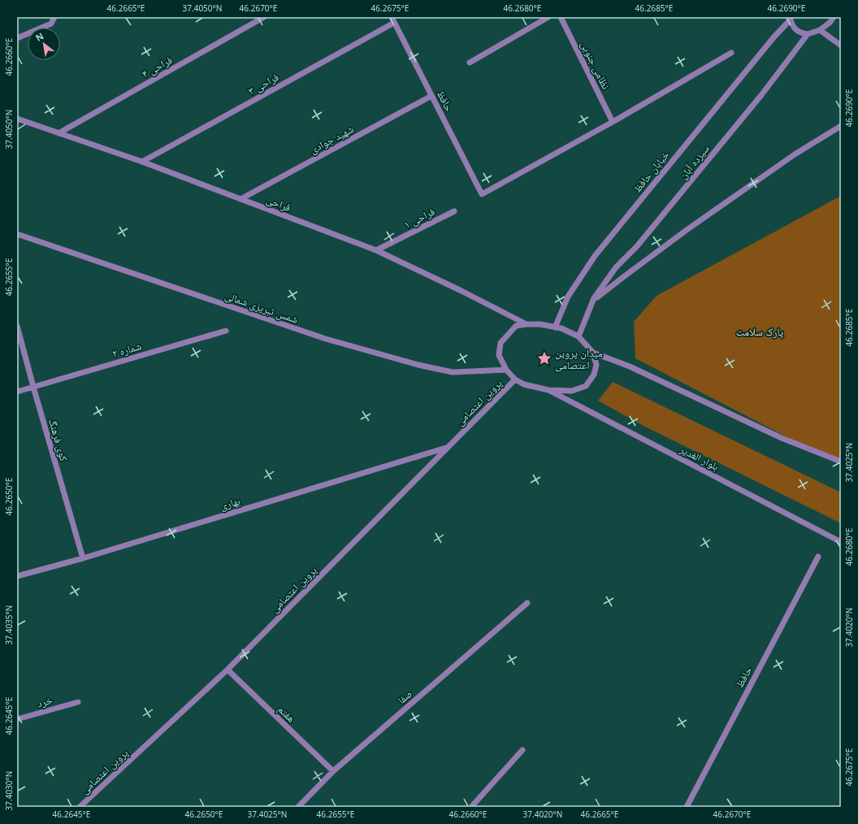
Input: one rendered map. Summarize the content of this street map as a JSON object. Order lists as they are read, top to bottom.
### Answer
{
  "streets": {
    "street": [
      "نظامی جنوبی",
      "فراحی ۴",
      "فراحی ۳",
      "حافظ",
      "شهید جوادی",
      "سیزده آبان",
      "خیابان حافظ",
      "فراحی",
      "فراحی ۱",
      "شمس تبریزی شمالی",
      "شماره ۲",
      "پروین اعتصامی",
      "کوی فرهنگ",
      "بلوار الغدیر",
      "بهاری",
      "صفا",
      "خرد",
      "هفتم"
    ]
  },
  "crossings": [
    ["نظامی جنوبی", "حافظ"],
    ["فراحی ۴", "فراحی"],
    ["فراحی ۳", "حافظ"],
    ["فراحی ۳", "فراحی"],
    ["حافظ", "شهید جوادی"],
    ["شهید جوادی", "فراحی"],
    ["سیزده آبان", "خیابان حافظ"],
    ["سیزده آبان", "فراحی"],
    ["سیزده آبان", "شمس تبریزی شمالی"],
    ["سیزده آبان", "پروین اعتصامی"],
    ["سیزده آبان", "بلوار الغدیر"],
    ["خیابان حافظ", "فراحی"],
    ["خیابان حافظ", "شمس تبریزی شمالی"],
    ["خیابان حافظ", "پروین اعتصامی"],
    ["خیابان حافظ", "بلوار الغدیر"],
    ["فراحی", "فراحی ۱"],
    ["فراحی", "شمس تبریزی شمالی"],
    ["فراحی", "پروین اعتصامی"],
    ["فراحی", "بلوار الغدیر"],
    ["شمس تبریزی شمالی", "پروین اعتصامی"],
    ["شمس تبریزی شمالی", "بلوار الغدیر"],
    ["شماره ۲", "کوی فرهنگ"],
    ["پروین اعتصامی", "بلوار الغدیر"],
    ["پروین اعتصامی", "بهاری"],
    ["پروین اعتصامی", "هفتم"],
    ["کوی فرهنگ", "بهاری"],
    ["صفا", "هفتم"]
  ],
  "parks": ["پارک سلامت"],
  "places": {
    "place": ["میدان پروین اعتصامی"]
  },
  "north": "top left",
  "coordinates": [
    "46.2665°E",
    "37.4050°N",
    "46.2670°E",
    "46.2675°E",
    "46.2680°E",
    "46.2685°E",
    "46.2690°E",
    "46.2660°E",
    "46.2655°E",
    "37.4025°N",
    "46.2650°E",
    "37.4035°N",
    "37.4020°N",
    "46.2645°E",
    "37.4030°N"
  ]
}
